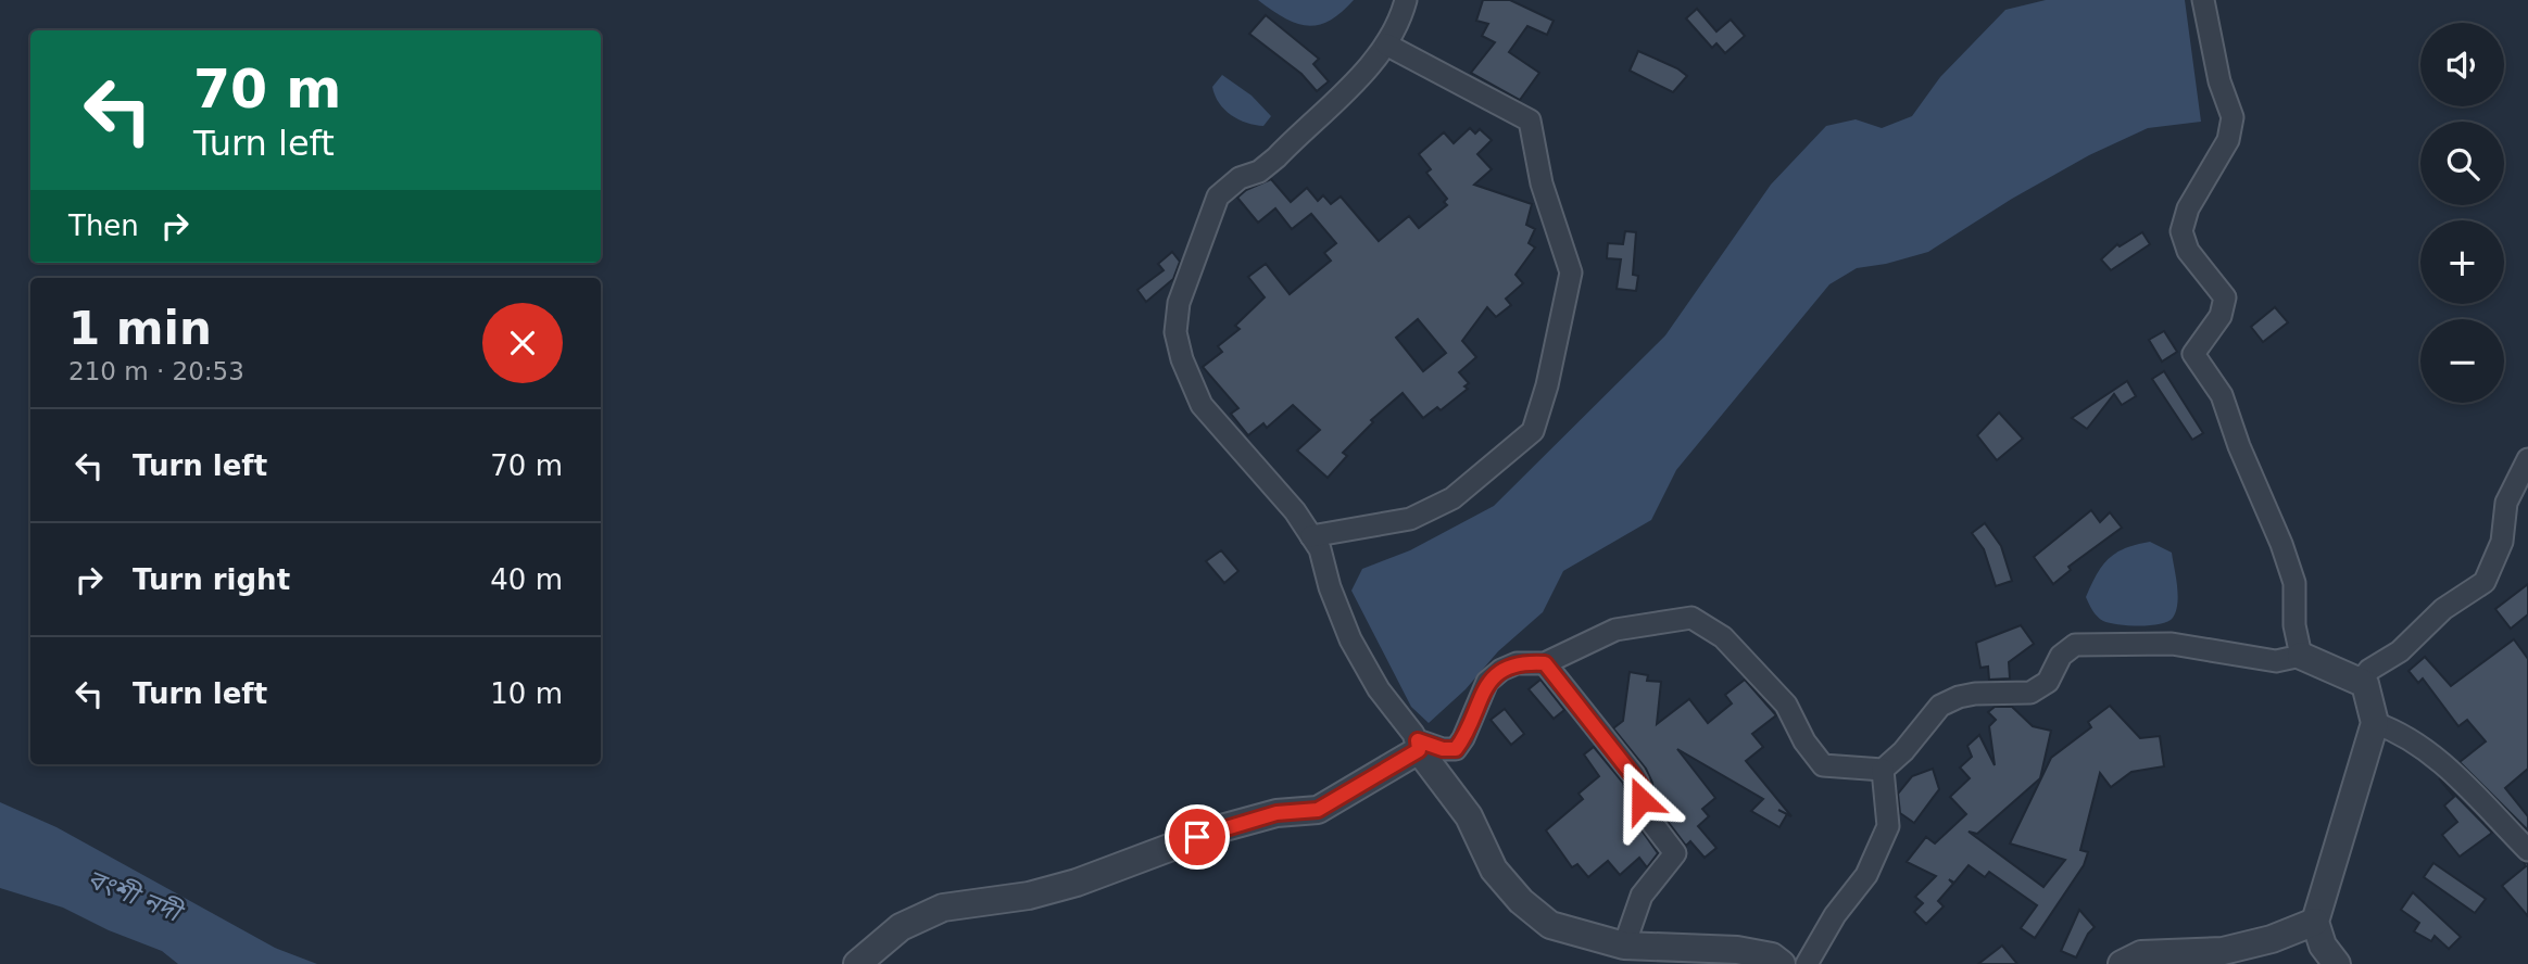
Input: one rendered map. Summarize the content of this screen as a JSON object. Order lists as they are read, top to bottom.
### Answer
{
  "water": ["বংশী নদী"],
  "page": {
    "map_buttons": ["+", "−"],
    "turn": ["70 m", "Turn left"],
    "then": "Then",
    "heading": ["1 min", "210 m · 20:53"],
    "list": [
      {
        "name": "Turn left",
        "value": "70 m"
      },
      {
        "name": "Turn right",
        "value": "40 m"
      },
      {
        "name": "Turn left",
        "value": "10 m"
      }
    ]
  }
}
